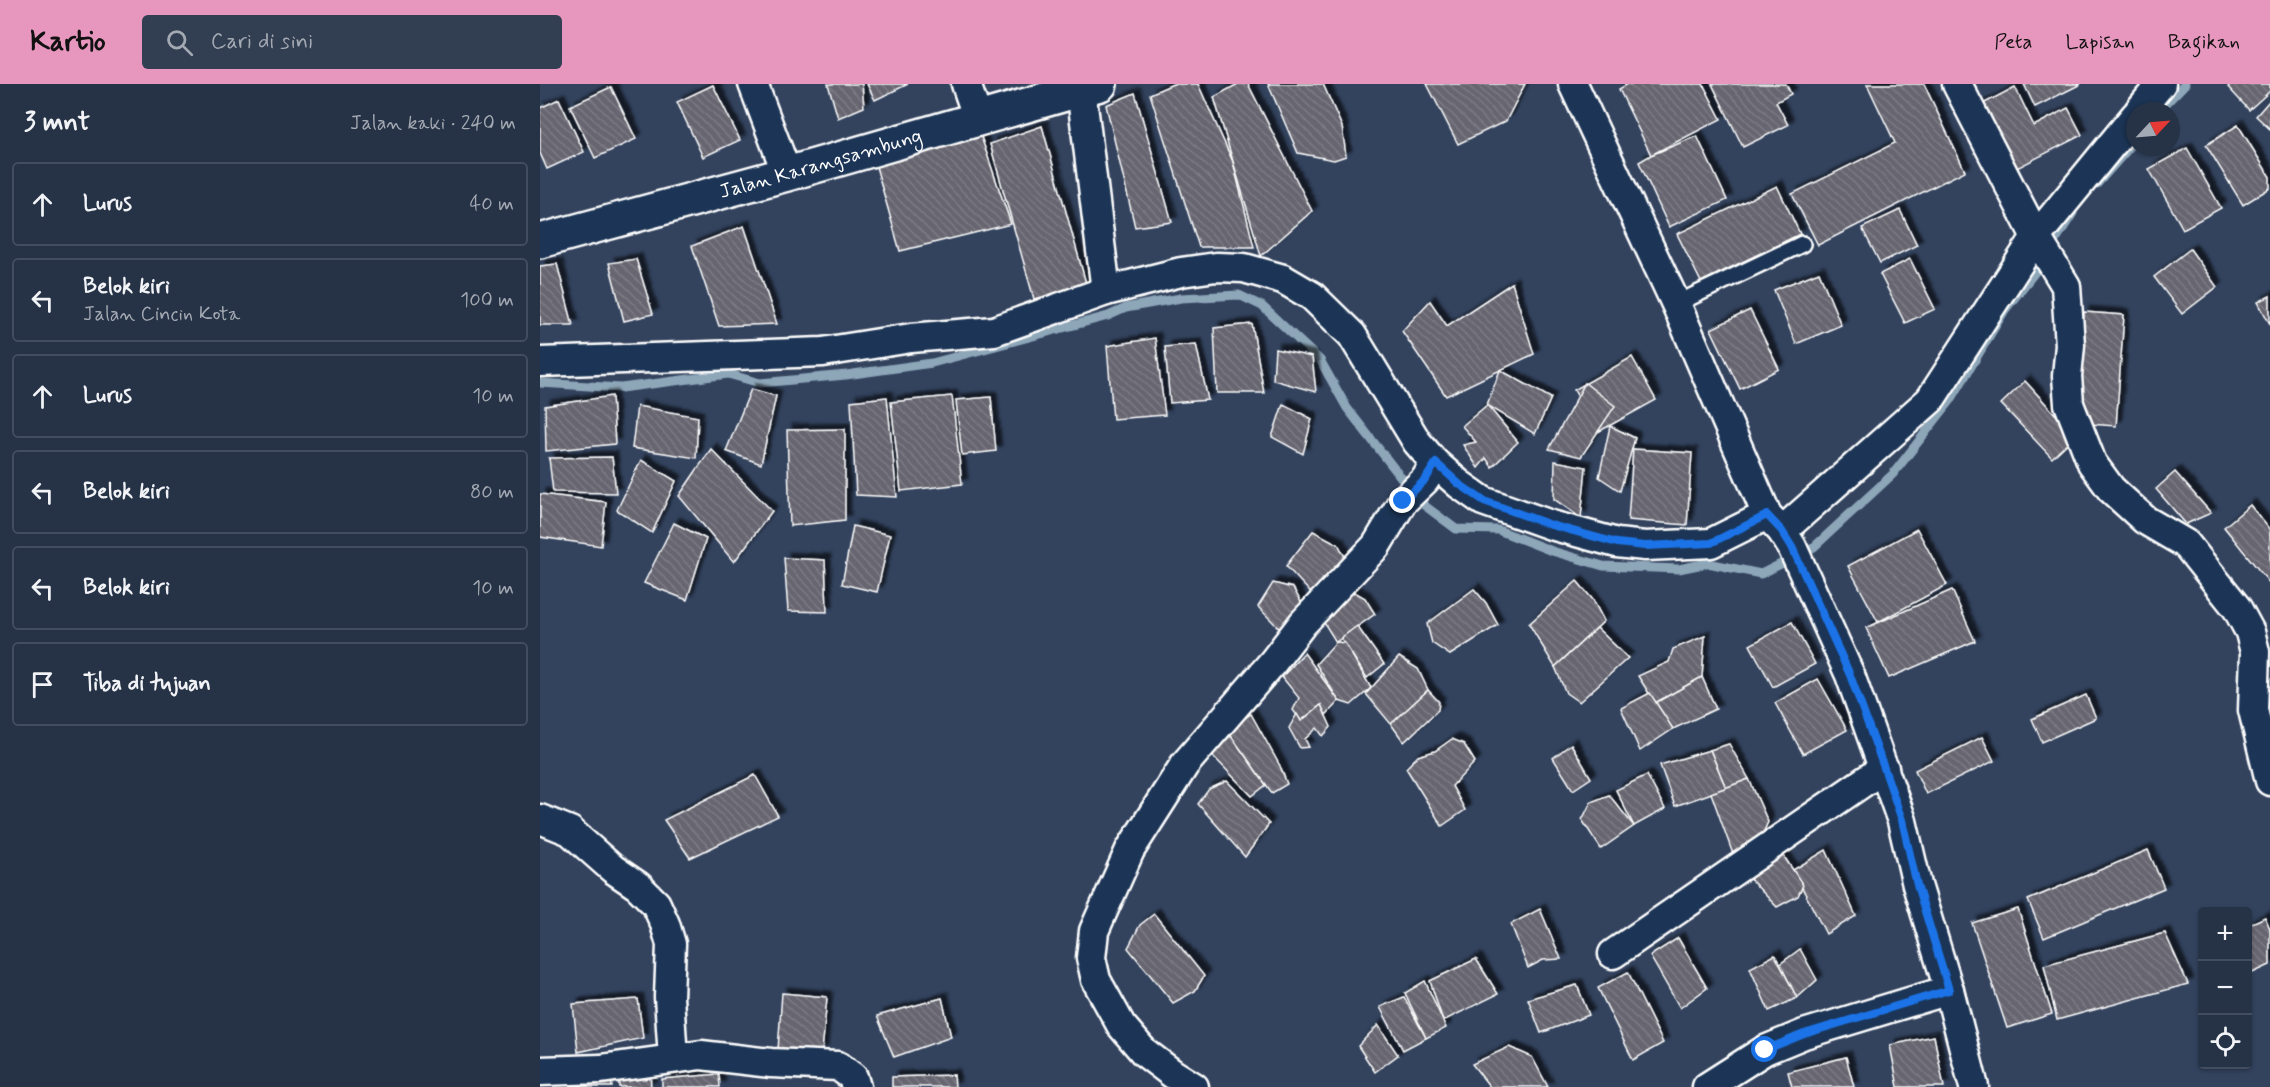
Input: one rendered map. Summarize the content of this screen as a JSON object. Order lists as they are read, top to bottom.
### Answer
{
  "streets": {
    "main road": ["Jalan Karangsambung"]
  },
  "north": "top right",
  "page": {
    "header": "Kartio",
    "search": "Cari di sini",
    "nav": ["Peta", "Lapisan", "Bagikan"],
    "heading": ["3 mnt", "Jalan kaki · 240 m"],
    "list": [
      ["Lurus", "40 m"],
      ["Belok kiri", "Jalan Cincin Kota", "100 m"],
      ["Lurus", "10 m"],
      ["Belok kiri", "80 m"],
      ["Belok kiri", "10 m"],
      "Tiba di tujuan"
    ],
    "map_buttons": ["+", "−"]
  }
}
